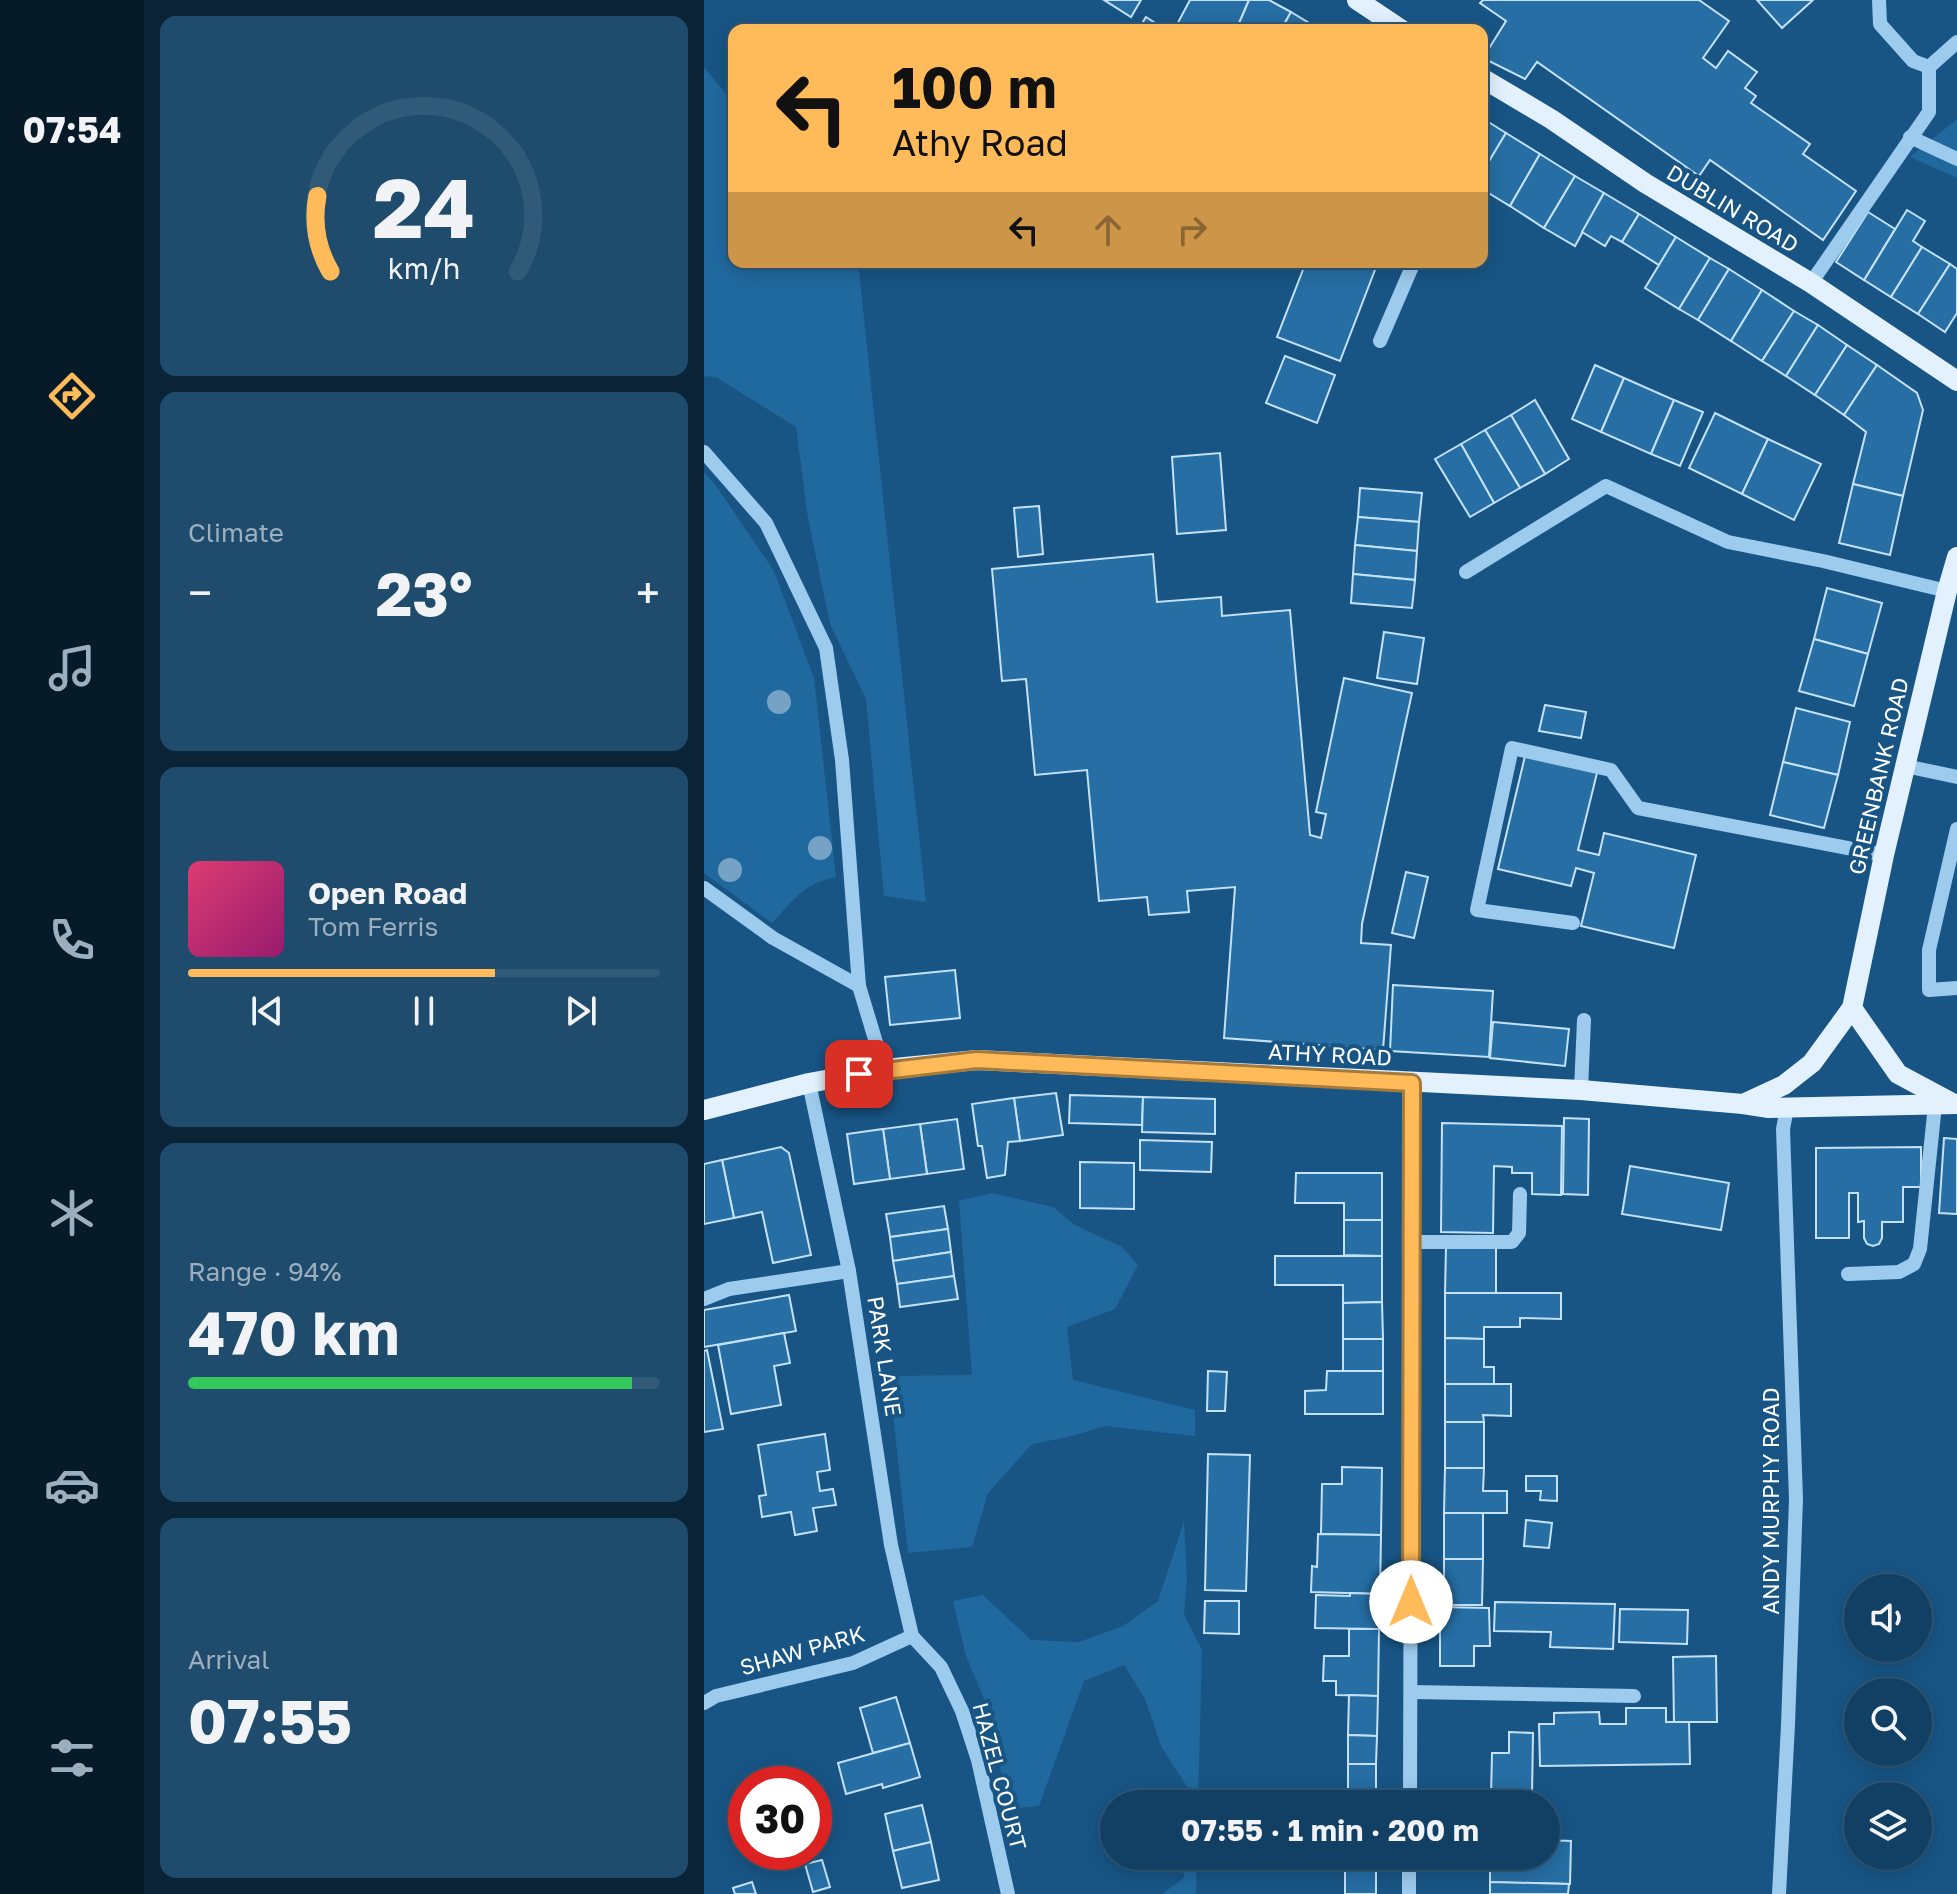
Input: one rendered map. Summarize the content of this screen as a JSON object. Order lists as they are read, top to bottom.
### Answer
{
  "streets": {
    "main road": ["DUBLIN ROAD", "GREENBANK ROAD", "ATHY ROAD"],
    "street": [
      "PARK LANE",
      "ANDY MURPHY ROAD",
      "SHAW PARK",
      "HAZEL COURT"
    ]
  },
  "crossings": [
    ["GREENBANK ROAD", "ATHY ROAD"],
    ["ATHY ROAD", "PARK LANE"],
    ["ATHY ROAD", "ANDY MURPHY ROAD"],
    ["PARK LANE", "SHAW PARK"],
    ["PARK LANE", "HAZEL COURT"],
    ["SHAW PARK", "HAZEL COURT"]
  ],
  "page": {
    "tabs": "07:54",
    "turn": ["100 m", "Athy Road"],
    "tile": [
      "Climate",
      ["Range · 94%", "470 km"],
      ["Arrival", "07:55"]
    ],
    "heat": ["−", "23°", "+"],
    "song": ["Open Road", "Tom Ferris"],
    "limit": "30",
    "trip": "07:55 · 1 min · 200 m",
    "gauge": ["24", "km/h"]
  }
}
